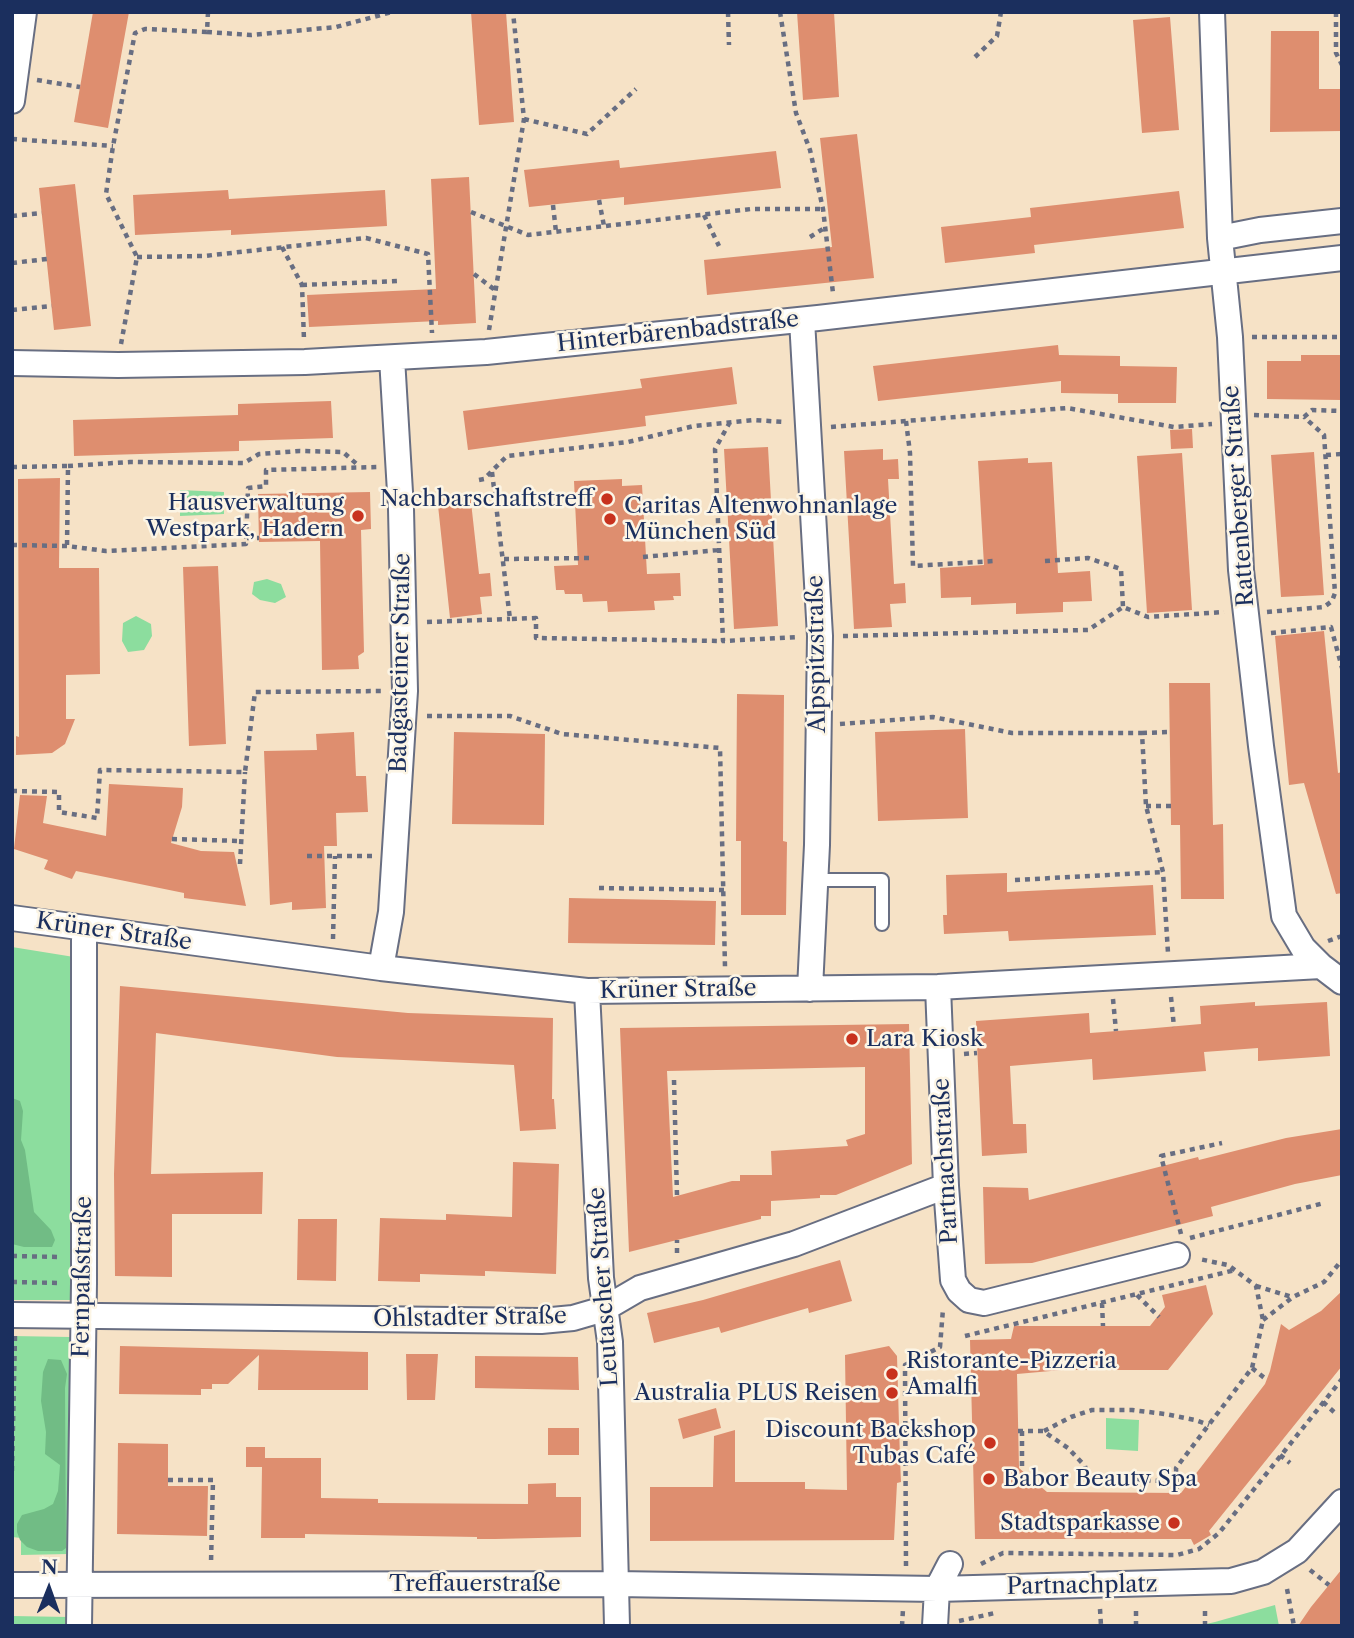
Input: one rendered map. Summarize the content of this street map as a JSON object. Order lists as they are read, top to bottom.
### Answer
{
  "streets": {
    "street": [
      "Hinterbärenbadstraße",
      "Rattenberger Straße",
      "Alpspitzstraße",
      "Badgasteiner Straße",
      "Krüner Straße",
      "Partnachstraße",
      "Fernpaßstraße",
      "Leutascher Straße",
      "Ohlstadter Straße",
      "Treffauerstraße",
      "Partnachplatz"
    ]
  },
  "crossings": [
    ["Hinterbärenbadstraße", "Rattenberger Straße"],
    ["Hinterbärenbadstraße", "Alpspitzstraße"],
    ["Hinterbärenbadstraße", "Badgasteiner Straße"],
    ["Rattenberger Straße", "Krüner Straße"],
    ["Alpspitzstraße", "Krüner Straße"],
    ["Badgasteiner Straße", "Krüner Straße"],
    ["Krüner Straße", "Partnachstraße"],
    ["Krüner Straße", "Fernpaßstraße"],
    ["Krüner Straße", "Leutascher Straße"],
    ["Partnachstraße", "Ohlstadter Straße"],
    ["Fernpaßstraße", "Ohlstadter Straße"],
    ["Fernpaßstraße", "Treffauerstraße"],
    ["Leutascher Straße", "Ohlstadter Straße"],
    ["Leutascher Straße", "Treffauerstraße"],
    ["Treffauerstraße", "Partnachplatz"]
  ],
  "places": [
    "Nachbarschaftstreff",
    "Hausverwaltung Westpark, Hadern",
    "Caritas Altenwohnanlage München Süd",
    "Lara Kiosk",
    "Ristorante-Pizzeria Amalfi",
    "Australia PLUS Reisen",
    "Discount Backshop Tubas Café",
    "Babor Beauty Spa",
    "Stadtsparkasse"
  ],
  "north": "top"
}
